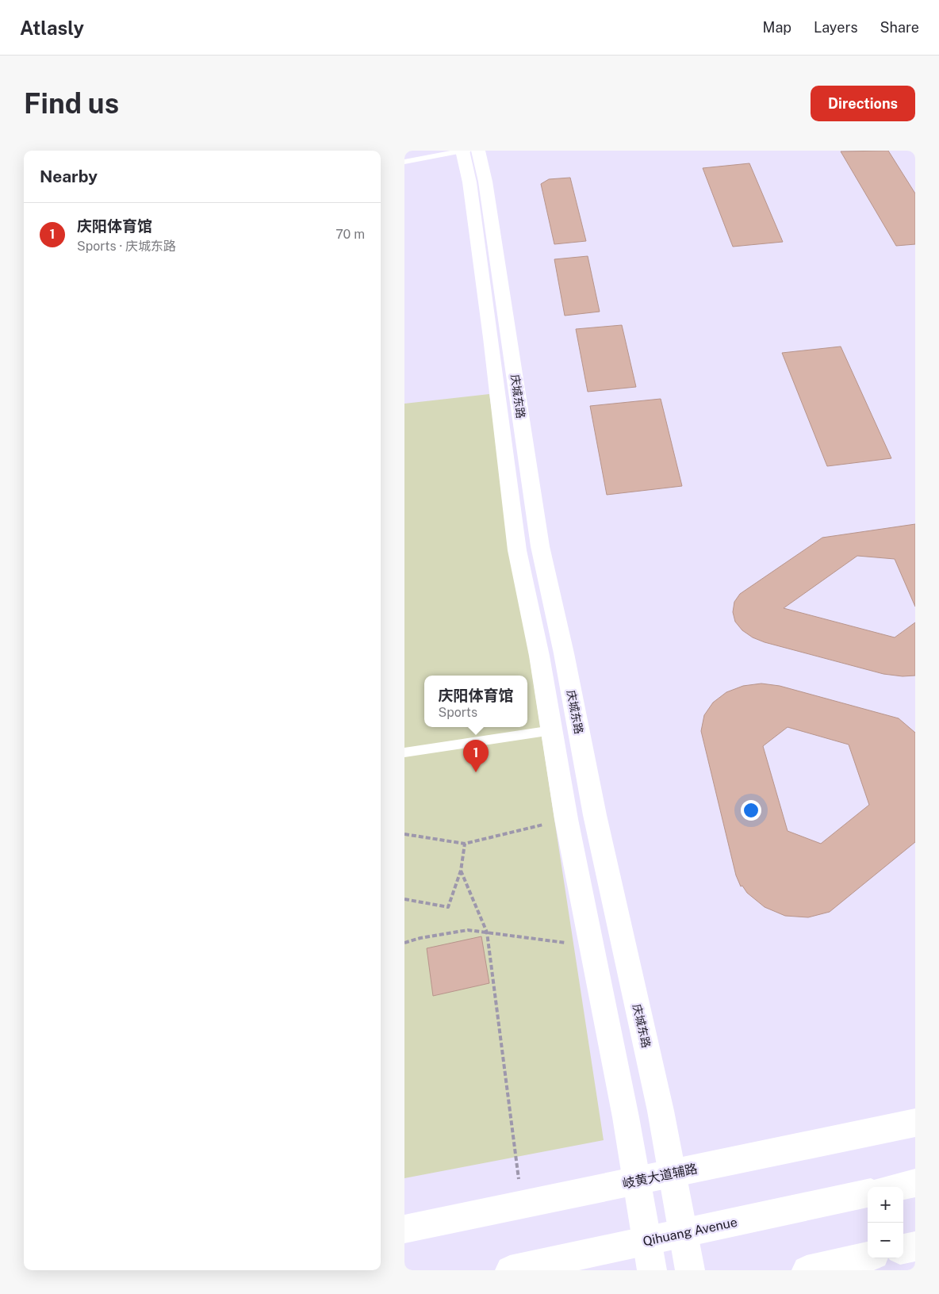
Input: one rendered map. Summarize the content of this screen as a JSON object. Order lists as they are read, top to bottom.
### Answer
{
  "streets": {
    "street": ["庆城东路", "岐黄大道辅路", "Qihuang Avenue"]
  },
  "crossings": [
    ["庆城东路", "岐黄大道辅路"],
    ["庆城东路", "Qihuang Avenue"]
  ],
  "page": {
    "header": "Atlasly",
    "nav": ["Map", "Layers", "Share"],
    "buttons": "Directions",
    "title": "Find us",
    "heading": "Nearby",
    "list": [
      {
        "mark": "1",
        "name": "庆阳体育馆",
        "note": "Sports · 庆城东路",
        "value": "70 m"
      }
    ],
    "popup": ["庆阳体育馆", "Sports"],
    "pins": "1",
    "map_buttons": ["+", "−"]
  }
}
